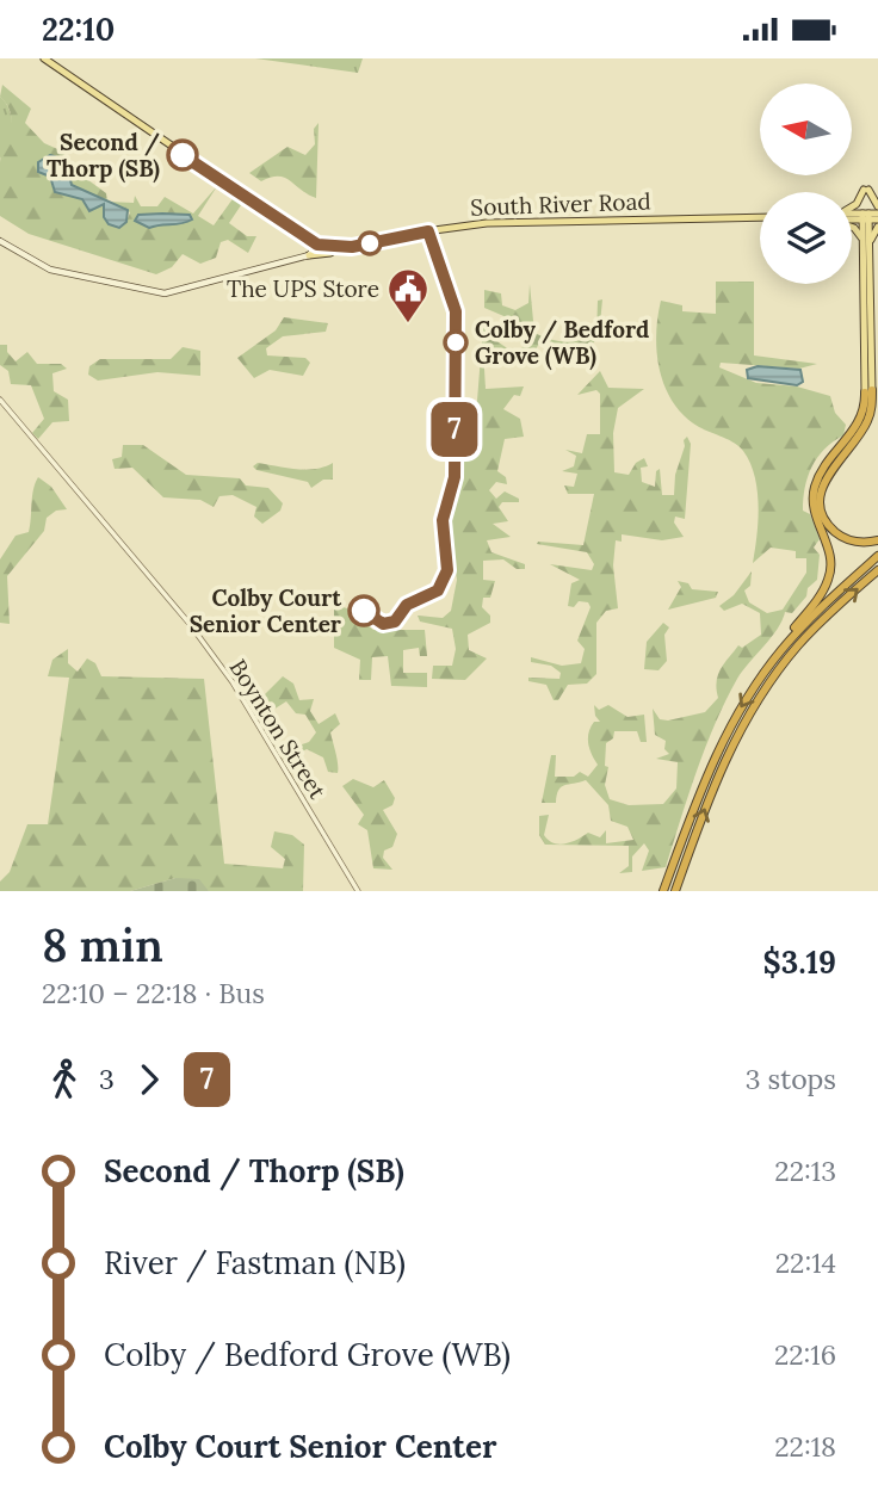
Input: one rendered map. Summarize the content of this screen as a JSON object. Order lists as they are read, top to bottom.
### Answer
{
  "streets": {
    "main road": ["South River Road"],
    "street": ["Boynton Street"]
  },
  "places": {
    "other": ["Second / Thorp (SB)", "Colby / Bedford Grove (WB)", "Colby Court Senior Center"],
    "public building": ["The UPS Store"]
  },
  "lines": ["bus line 7"],
  "north": "left",
  "page": {
    "status": "22:10",
    "on_map": "7",
    "heading": ["8 min", "22:10 – 22:18 · Bus", "$3.19"],
    "legs": ["3", "7", "3 stops"],
    "list": [
      {
        "name": "Second / Thorp (SB)",
        "value": "22:13"
      },
      {
        "name": "River / Fastman (NB)",
        "value": "22:14"
      },
      {
        "name": "Colby / Bedford Grove (WB)",
        "value": "22:16"
      },
      {
        "name": "Colby Court Senior Center",
        "value": "22:18"
      }
    ]
  }
}
